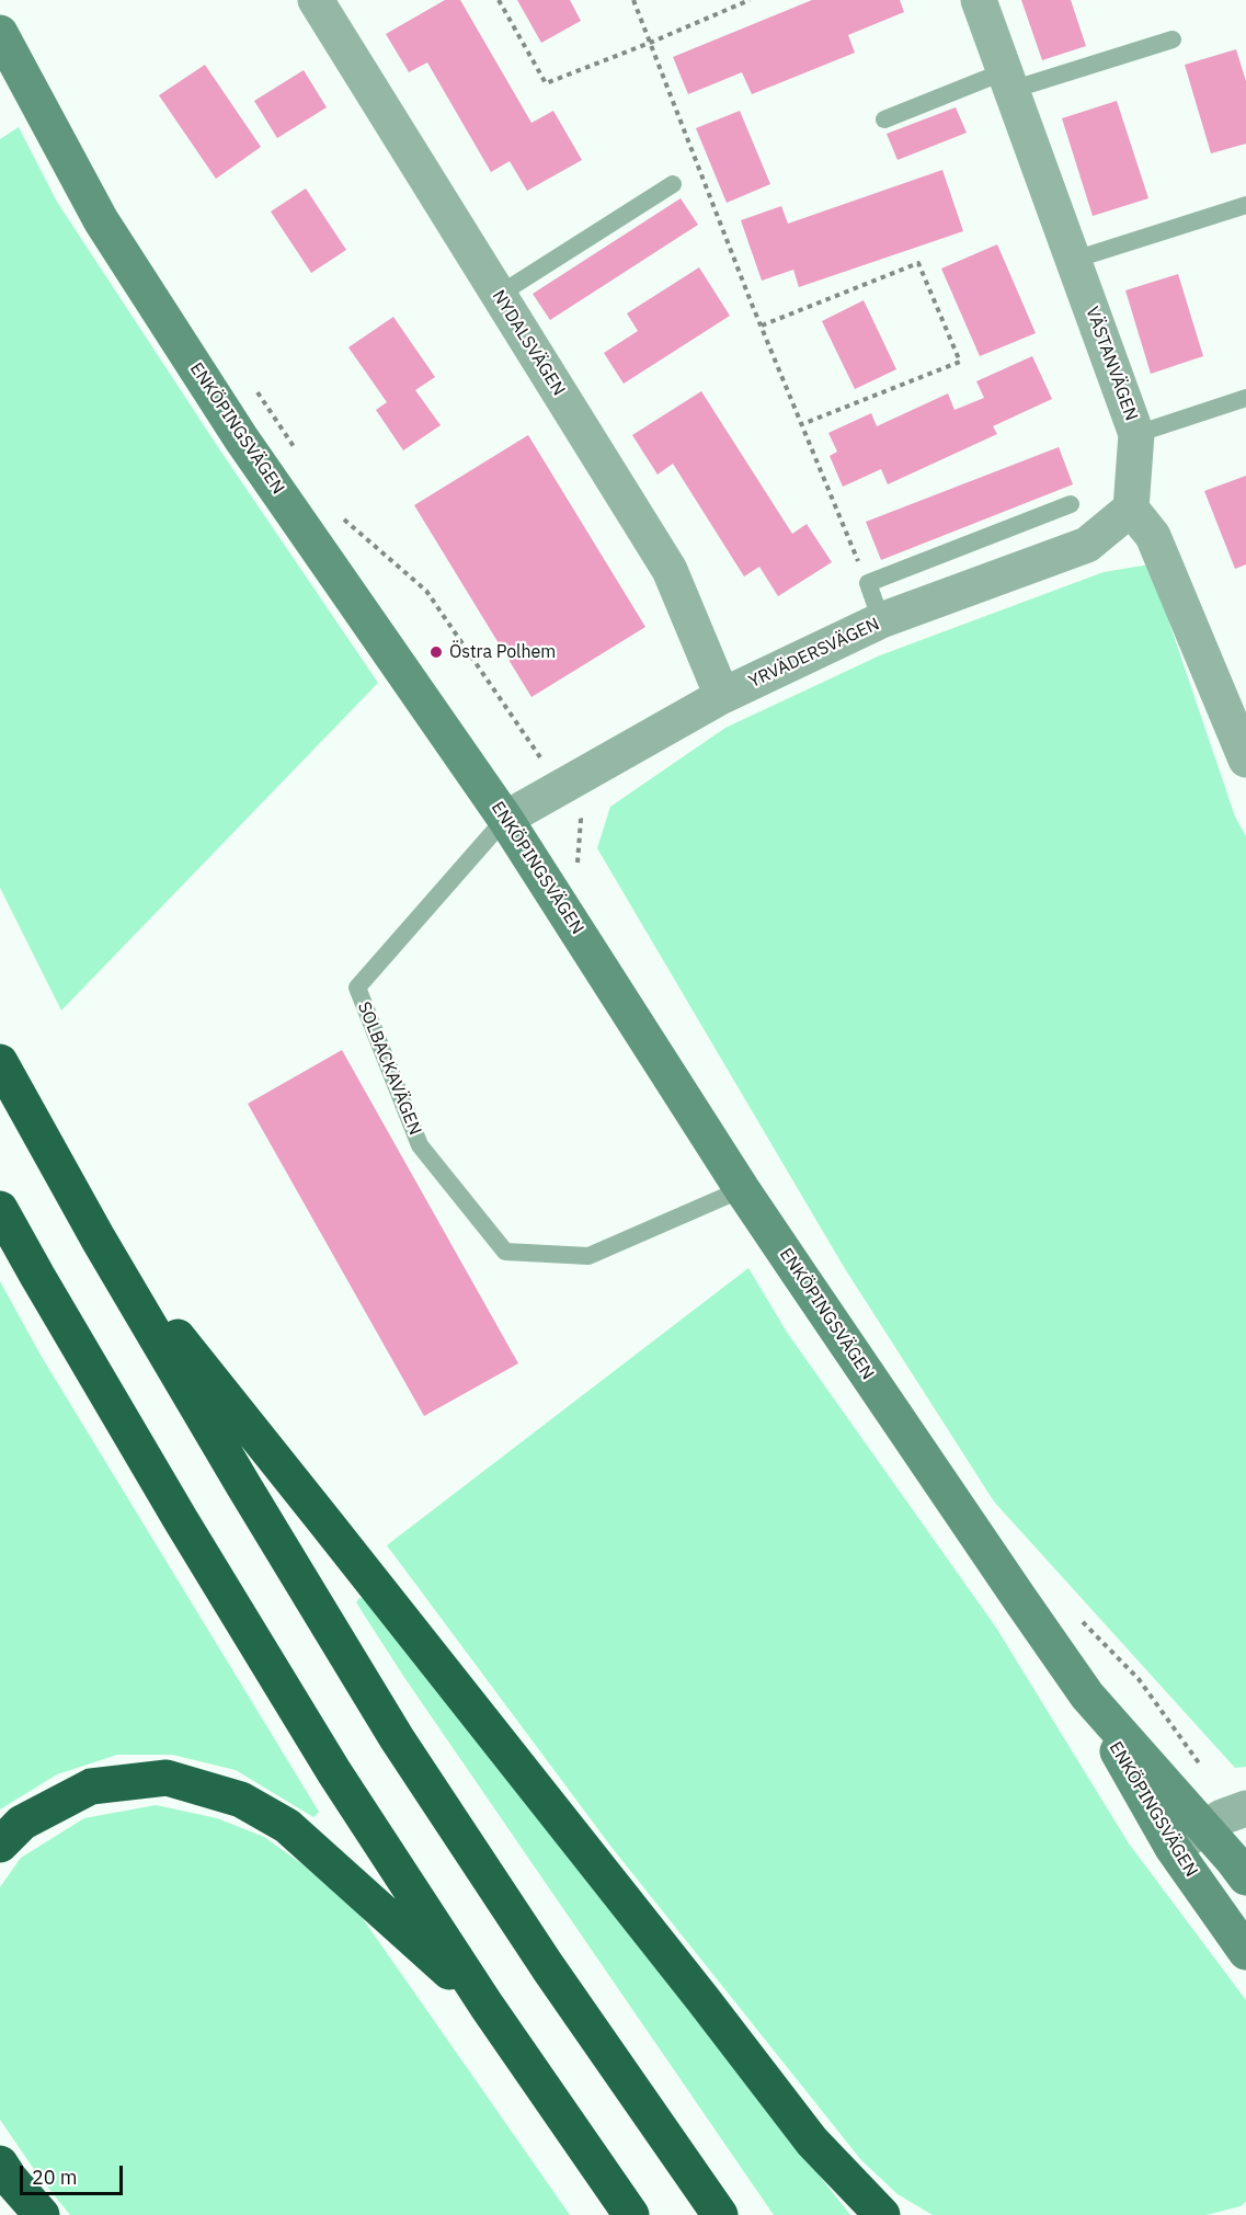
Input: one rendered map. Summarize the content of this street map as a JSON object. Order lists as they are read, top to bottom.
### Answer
{
  "streets": {
    "street": [
      "NYDALSVÄGEN",
      "VÄSTANVÄGEN",
      "ENKÖPINGSVÄGEN",
      "YRVÄDERSVÄGEN"
    ],
    "lane": ["SOLBACKAVÄGEN"]
  },
  "crossings": [
    ["NYDALSVÄGEN", "YRVÄDERSVÄGEN"],
    ["VÄSTANVÄGEN", "YRVÄDERSVÄGEN"],
    ["ENKÖPINGSVÄGEN", "YRVÄDERSVÄGEN"],
    ["ENKÖPINGSVÄGEN", "SOLBACKAVÄGEN"],
    ["YRVÄDERSVÄGEN", "SOLBACKAVÄGEN"]
  ],
  "places": ["Östra Polhem"],
  "scale_bar": "20 m"
}
